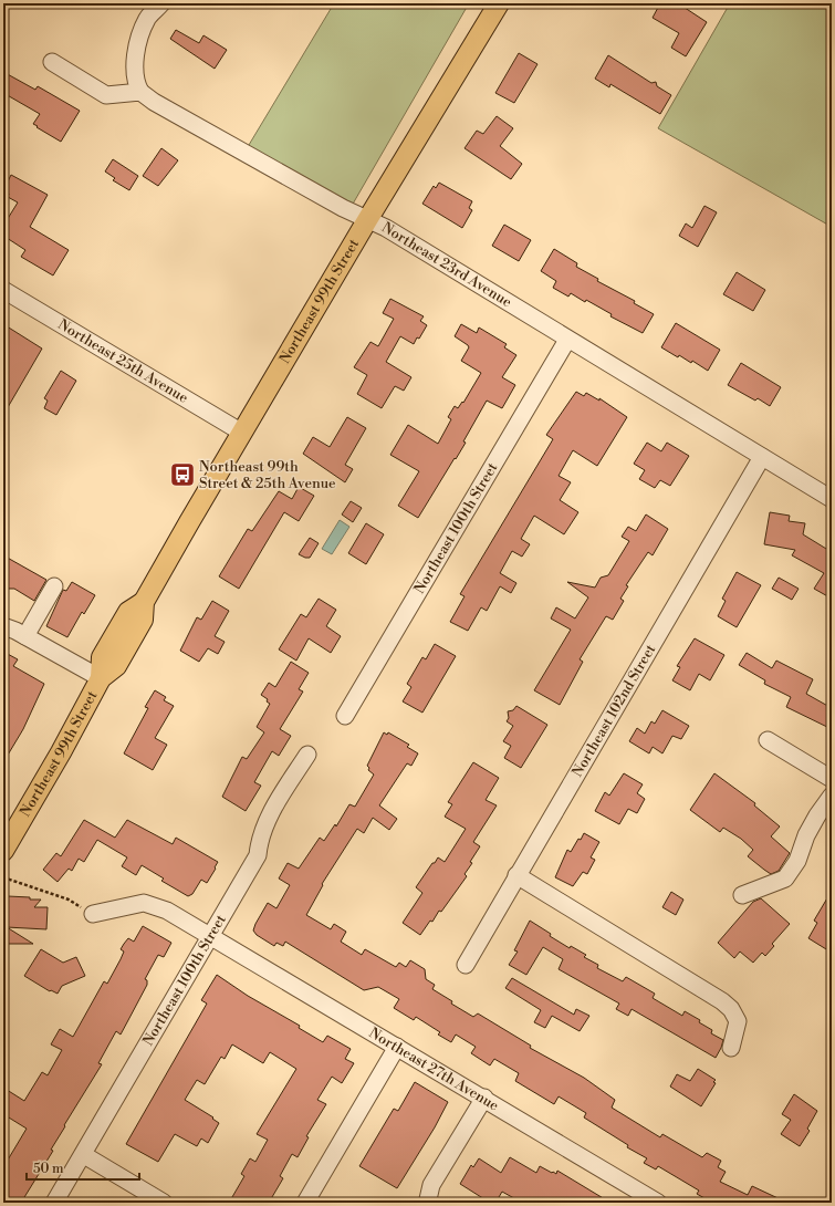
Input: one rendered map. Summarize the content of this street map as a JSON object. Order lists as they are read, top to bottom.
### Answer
{
  "streets": {
    "main road": ["Northeast 99th Street"],
    "street": [
      "Northeast 23rd Avenue",
      "Northeast 25th Avenue",
      "Northeast 100th Street",
      "Northeast 102nd Street",
      "Northeast 27th Avenue"
    ]
  },
  "crossings": [
    ["Northeast 23rd Avenue", "Northeast 99th Street"],
    ["Northeast 23rd Avenue", "Northeast 100th Street"],
    ["Northeast 23rd Avenue", "Northeast 102nd Street"],
    ["Northeast 99th Street", "Northeast 25th Avenue"],
    ["Northeast 100th Street", "Northeast 27th Avenue"]
  ],
  "places": {
    "bus stop": ["Northeast 99th Street & 25th Avenue"]
  },
  "scale_bar": "50 m"
}
